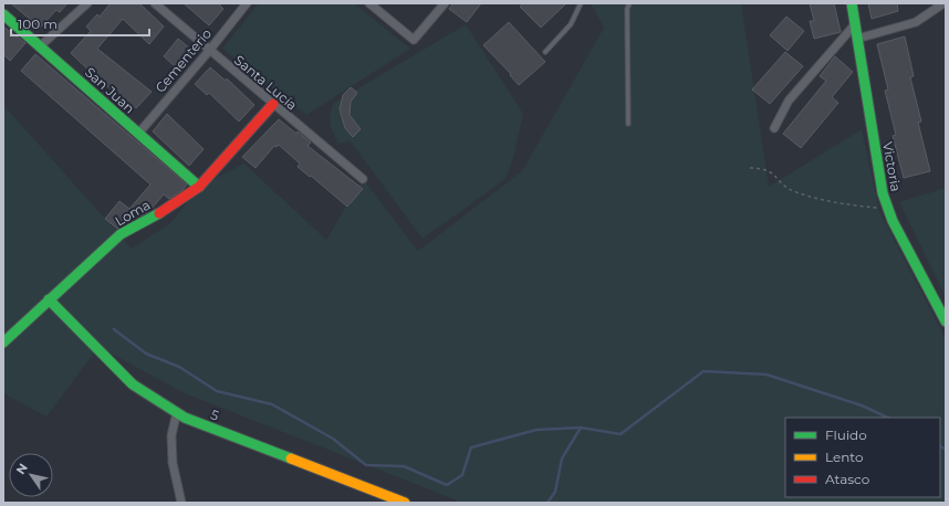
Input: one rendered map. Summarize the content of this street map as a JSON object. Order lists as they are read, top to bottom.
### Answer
{
  "streets": {
    "street": [
      "Cementerio",
      "Santa Lucía",
      "San Juan",
      "Victoria",
      "Loma",
      "5"
    ]
  },
  "crossings": [
    ["Cementerio", "Santa Lucía"],
    ["Cementerio", "San Juan"],
    ["Santa Lucía", "Loma"],
    ["San Juan", "Loma"],
    ["Loma", "5"]
  ],
  "legend": ["Fluido", "Lento", "Atasco"],
  "scale_bar": "100 m",
  "north": "top left"
}
